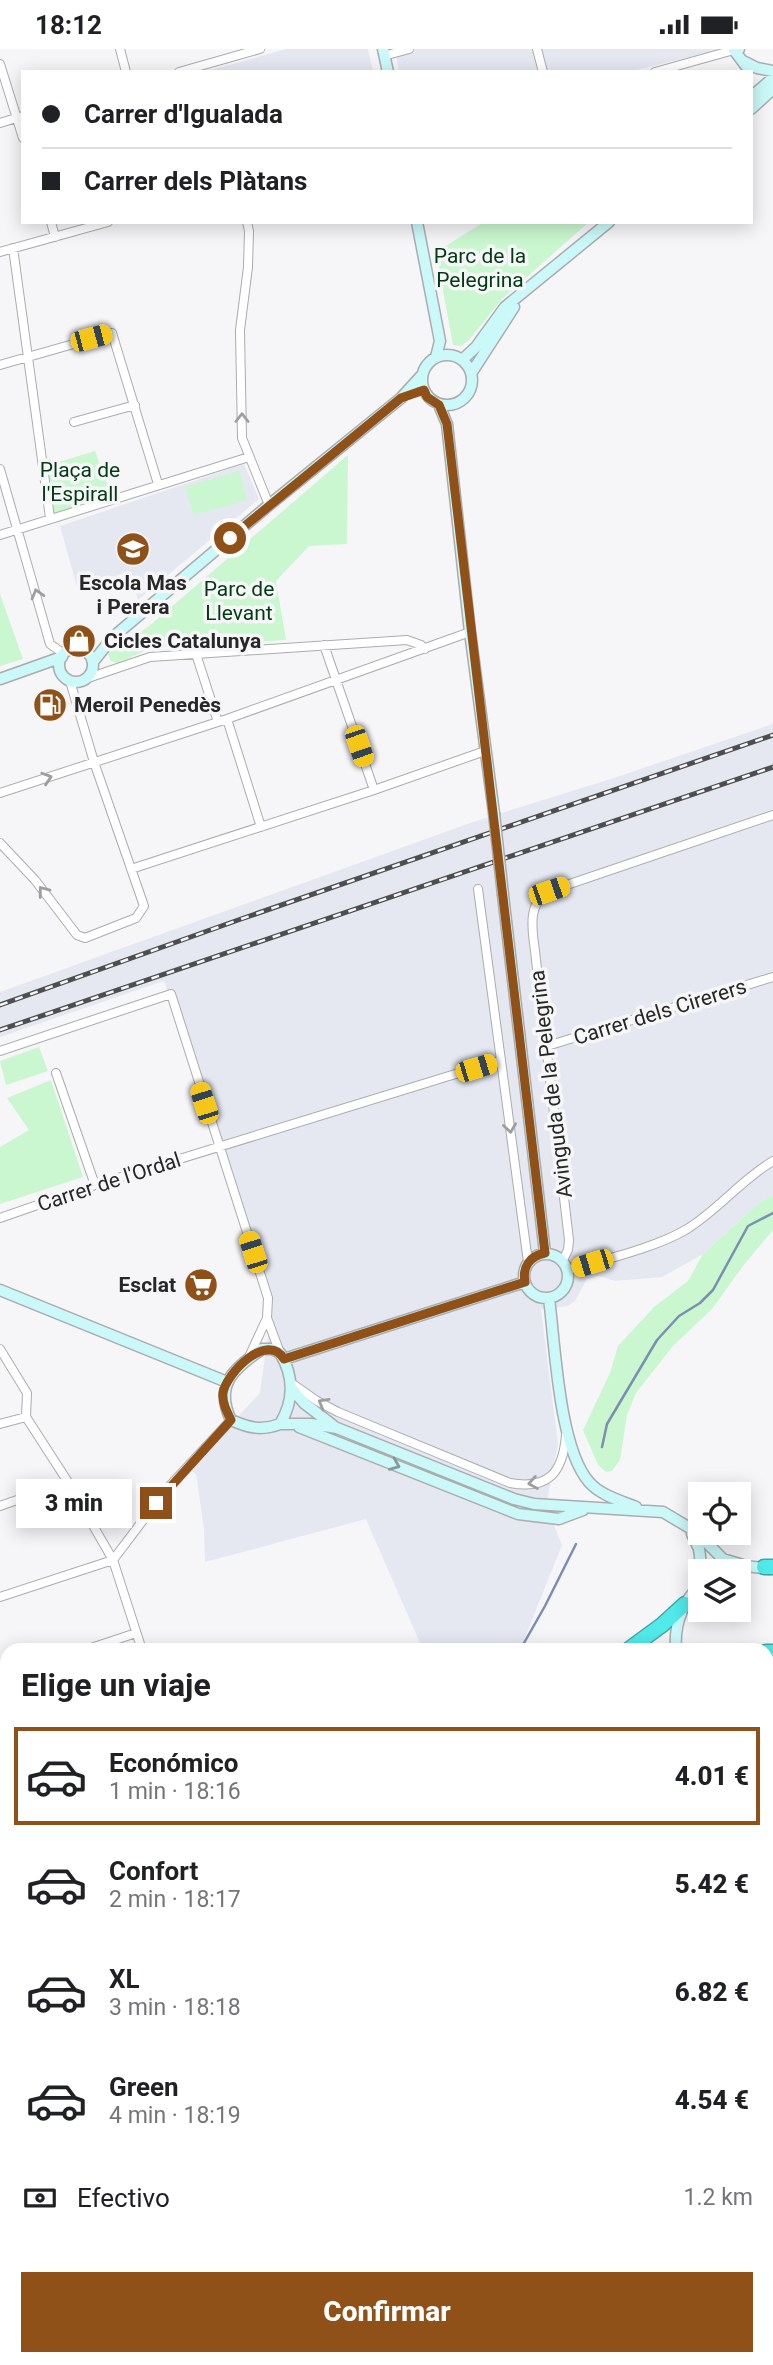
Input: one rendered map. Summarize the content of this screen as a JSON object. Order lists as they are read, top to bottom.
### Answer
{
  "streets": {
    "street": ["Carrer dels Cirerers", "Avinguda de la Pelegrina", "Carrer de l'Ordal"]
  },
  "crossings": [
    ["Carrer dels Cirerers", "Avinguda de la Pelegrina"]
  ],
  "parks": ["Parc de la Pelegrina", "Plaça de l'Espirall", "Parc de Llevant"],
  "places": {
    "school or university": ["Escola Mas i Perera"],
    "shop": ["Cicles Catalunya"],
    "fuel station": ["Meroil Penedès"],
    "supermarket": ["Esclat"]
  },
  "page": {
    "status": "18:12",
    "banner": ["Carrer d'Igualada", "Carrer dels Plàtans"],
    "bubble": "3 min",
    "heading": "Elige un viaje",
    "list": [
      {
        "name": "Económico",
        "note": "1 min · 18:16",
        "value": "4.01 €"
      },
      {
        "name": "Confort",
        "note": "2 min · 18:17",
        "value": "5.42 €"
      },
      {
        "name": "XL",
        "note": "3 min · 18:18",
        "value": "6.82 €"
      },
      {
        "name": "Green",
        "note": "4 min · 18:19",
        "value": "4.54 €"
      }
    ],
    "pay": ["Efectivo", "1.2 km"],
    "buttons": "Confirmar"
  }
}
